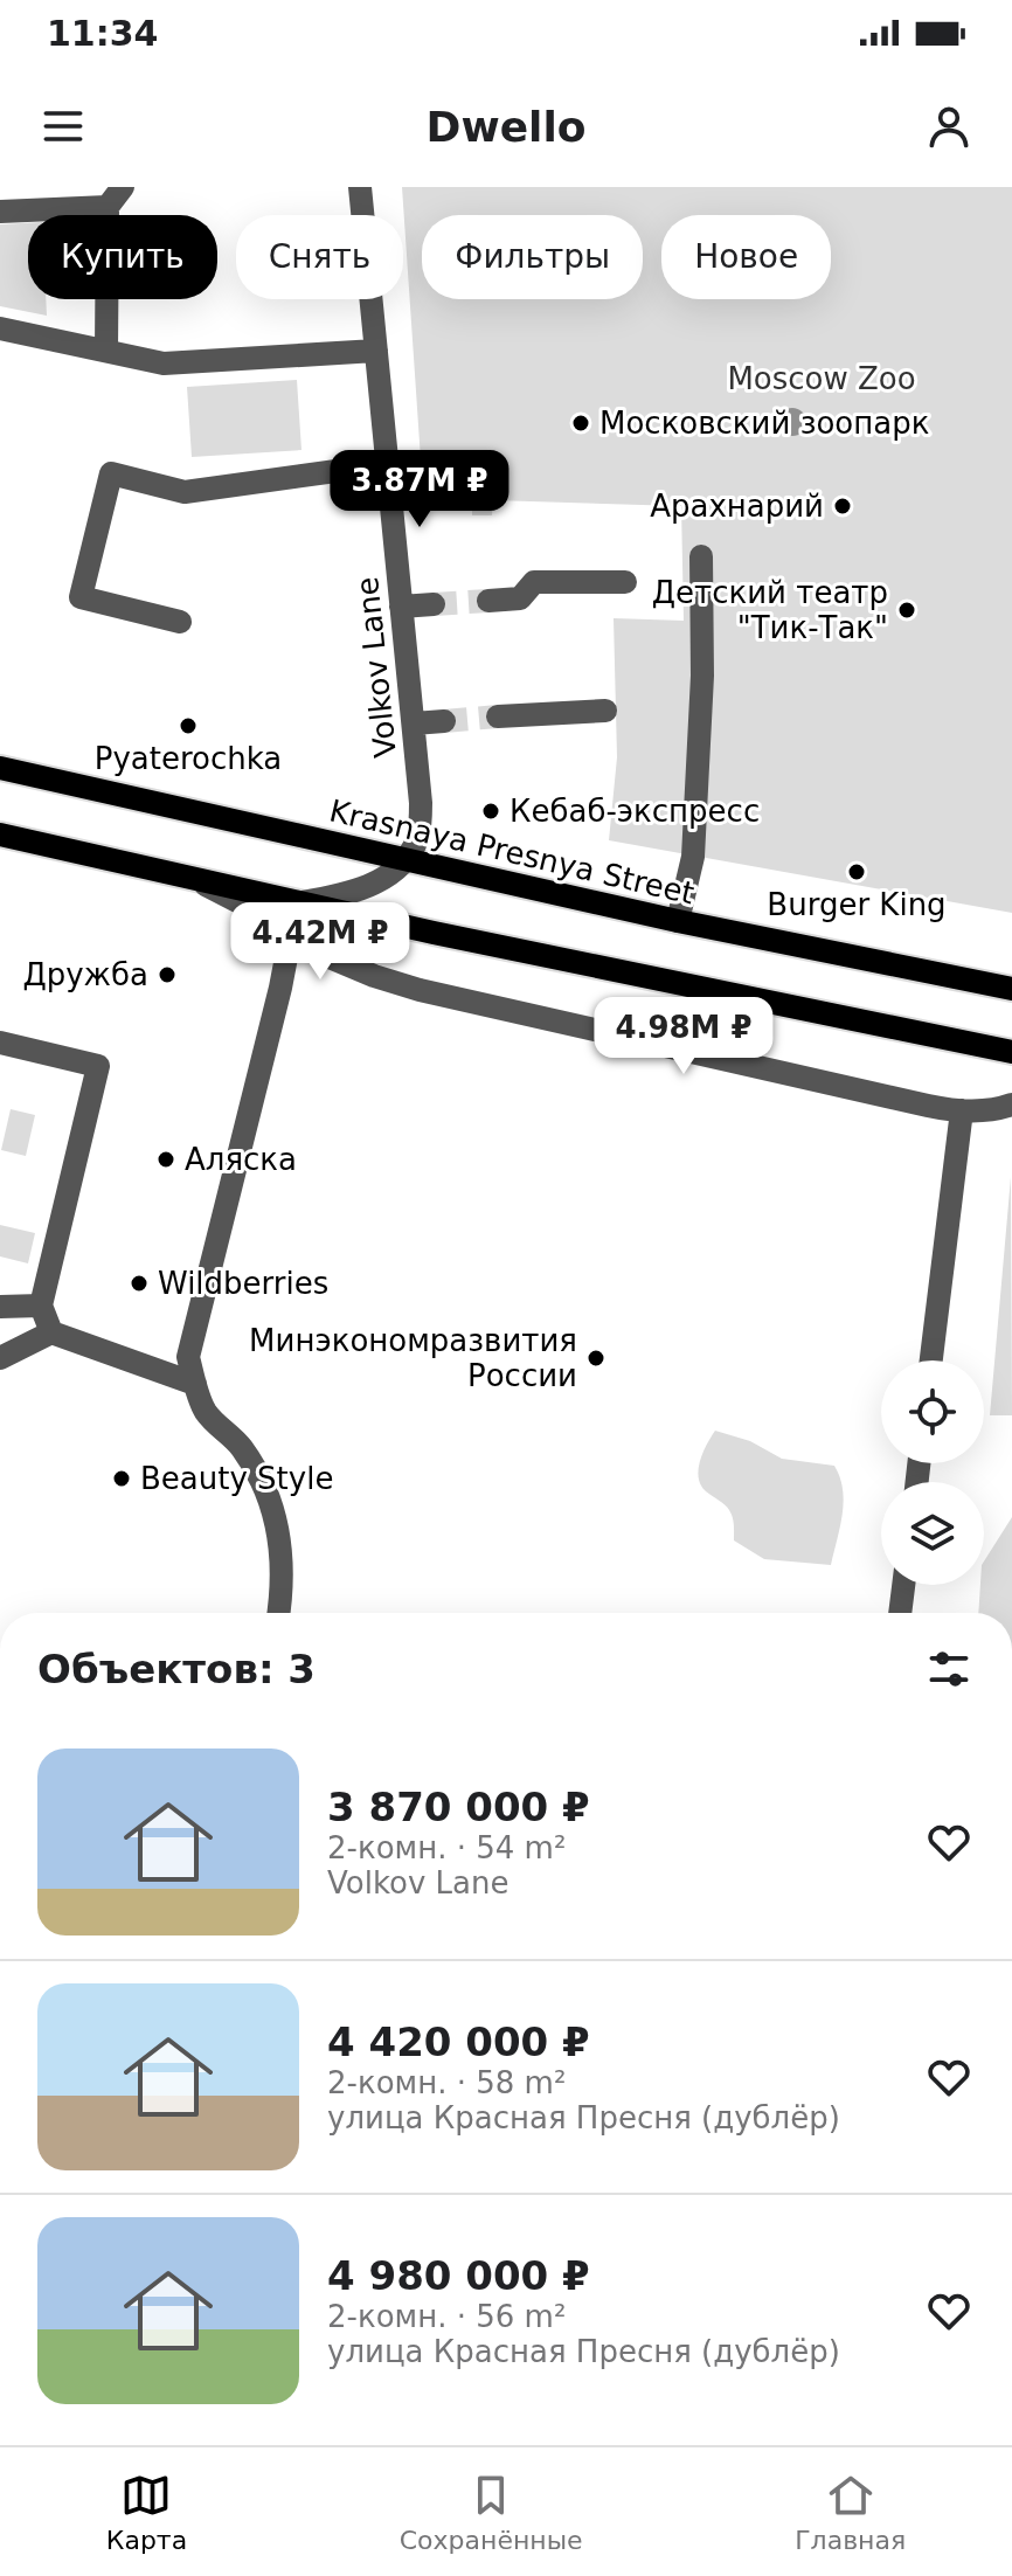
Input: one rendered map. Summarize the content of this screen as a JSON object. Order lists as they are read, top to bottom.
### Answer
{
  "streets": {
    "main road": ["Krasnaya Presnya Street"],
    "street": ["Volkov Lane"]
  },
  "crossings": [
    ["Volkov Lane", "Krasnaya Presnya Street"]
  ],
  "parks": ["Moscow Zoo"],
  "places": [
    "Московский зоопарк",
    "Арахнарий",
    "Детский театр \"Тик-Так\"",
    "Pyaterochka",
    "Кебаб-экспресс",
    "Burger King",
    "Дружба",
    "Аляска",
    "Wildberries",
    "Минэкономразвития России",
    "Beauty Style"
  ],
  "page": {
    "status": "11:34",
    "header": "Dwello",
    "chip": [
      "Купить",
      "Снять",
      "Фильтры",
      "Новое"
    ],
    "price": ["3.87M ₽", "4.42M ₽", "4.98M ₽"],
    "heading": "Объектов: 3",
    "list": [
      {
        "name": "3 870 000 ₽",
        "note": "2-комн. · 54 m² · Volkov Lane"
      },
      {
        "name": "4 420 000 ₽",
        "note": "2-комн. · 58 m² · улица Красная Пресня (дублёр)"
      },
      {
        "name": "4 980 000 ₽",
        "note": "2-комн. · 56 m² · улица Красная Пресня (дублёр)"
      }
    ],
    "tabs": ["Карта", "Сохранённые", "Главная"]
  }
}
